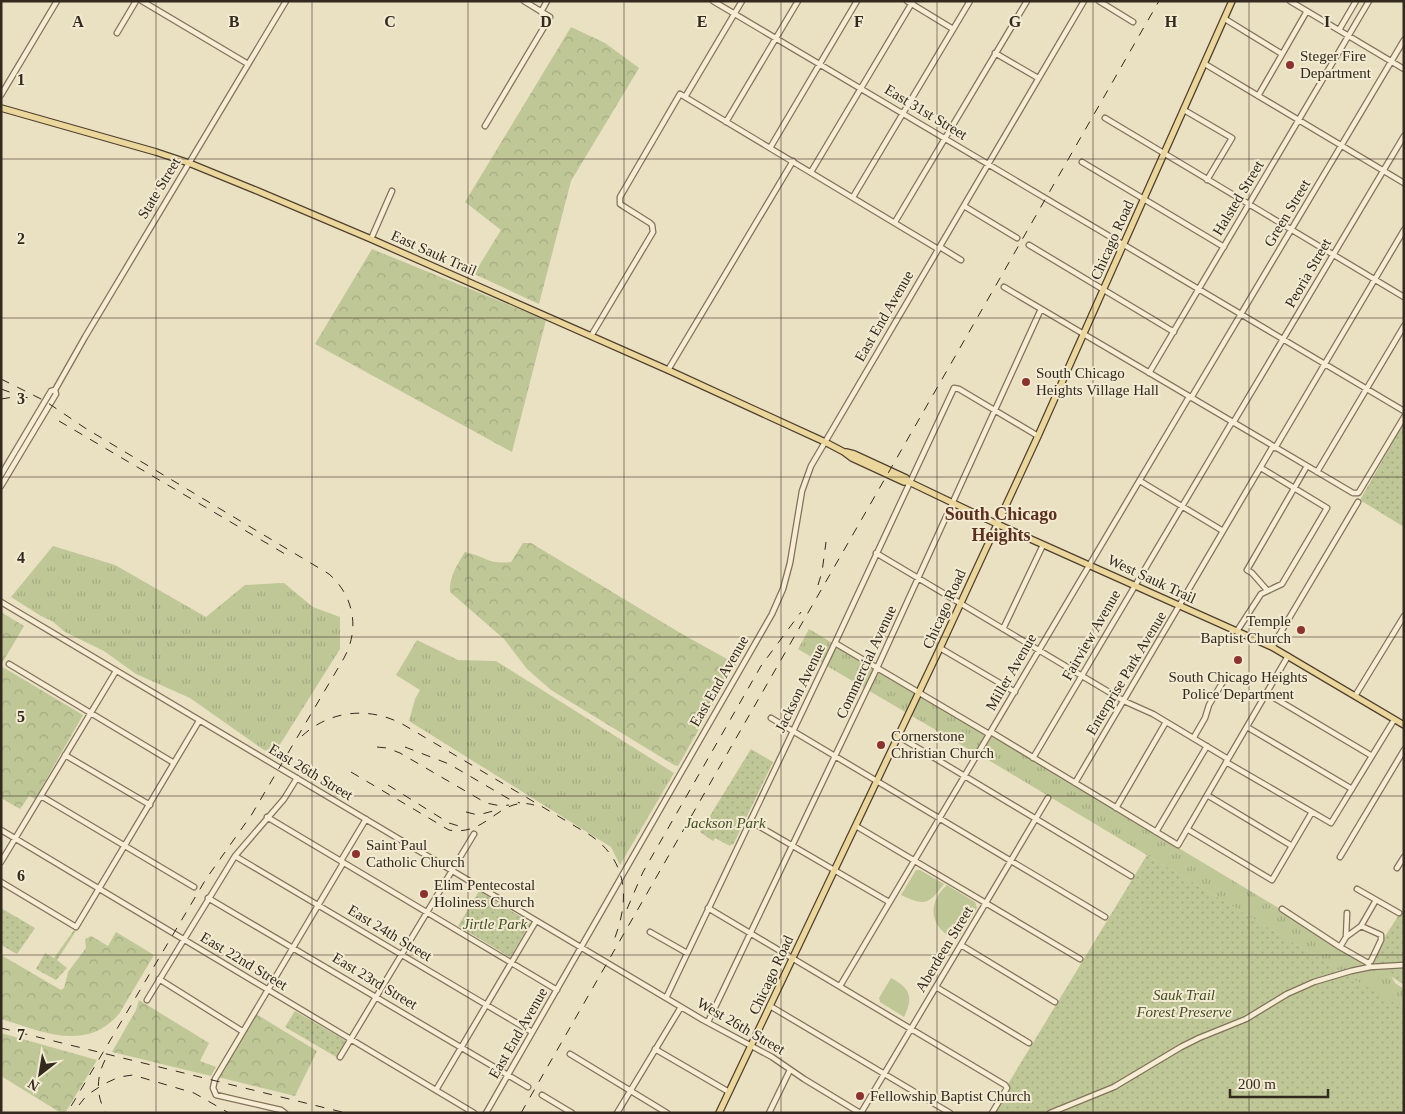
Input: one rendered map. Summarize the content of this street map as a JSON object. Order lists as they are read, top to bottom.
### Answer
{
  "streets": {
    "main road": ["Chicago Road", "East Sauk Trail", "West Sauk Trail"],
    "street": [
      "East 31st Street",
      "State Street",
      "Halsted Street",
      "Green Street",
      "Peoria Street",
      "East End Avenue",
      "Fairview Avenue",
      "Commercial Avenue",
      "Miller Avenue",
      "Enterprise Park Avenue",
      "Jackson Avenue",
      "East 26th Street",
      "East 24th Street",
      "Aberdeen Street",
      "East 22nd Street",
      "East 23rd Street",
      "West 26th Street"
    ]
  },
  "crossings": [
    ["East 31st Street", "Halsted Street"],
    ["East 31st Street", "Green Street"],
    ["East 31st Street", "Chicago Road"],
    ["East 31st Street", "Peoria Street"],
    ["East 31st Street", "East End Avenue"],
    ["East 31st Street", "Enterprise Park Avenue"],
    ["State Street", "East Sauk Trail"],
    ["Green Street", "Miller Avenue"],
    ["Chicago Road", "West Sauk Trail"],
    ["Chicago Road", "West 26th Street"],
    ["East Sauk Trail", "East End Avenue"],
    ["East Sauk Trail", "West Sauk Trail"],
    ["Peoria Street", "Fairview Avenue"],
    ["East End Avenue", "East 26th Street"],
    ["East End Avenue", "East 24th Street"],
    ["East End Avenue", "East 23rd Street"],
    ["West Sauk Trail", "Fairview Avenue"],
    ["West Sauk Trail", "Commercial Avenue"],
    ["West Sauk Trail", "Miller Avenue"],
    ["West Sauk Trail", "Enterprise Park Avenue"],
    ["West Sauk Trail", "Jackson Avenue"],
    ["Commercial Avenue", "Jackson Avenue"],
    ["Commercial Avenue", "West 26th Street"],
    ["Jackson Avenue", "West 26th Street"],
    ["East 26th Street", "West 26th Street"],
    ["Aberdeen Street", "West 26th Street"]
  ],
  "districts": ["South Chicago Heights"],
  "parks": ["Jackson Park", "Jirtle Park", "Sauk Trail Forest Preserve"],
  "places": [
    "Steger Fire Department",
    "South Chicago Heights Village Hall",
    "Temple Baptist Church",
    "South Chicago Heights Police Department",
    "Cornerstone Christian Church",
    "Saint Paul Catholic Church",
    "Elim Pentecostal Holiness Church",
    "Fellowship Baptist Church"
  ],
  "scale_bar": "200 m",
  "north": "bottom left",
  "grid": {
    "columns": [
      "A",
      "B",
      "C",
      "D",
      "E",
      "F",
      "G",
      "H",
      "I"
    ],
    "rows": [
      "1",
      "2",
      "3",
      "4",
      "5",
      "6",
      "7"
    ]
  }
}
